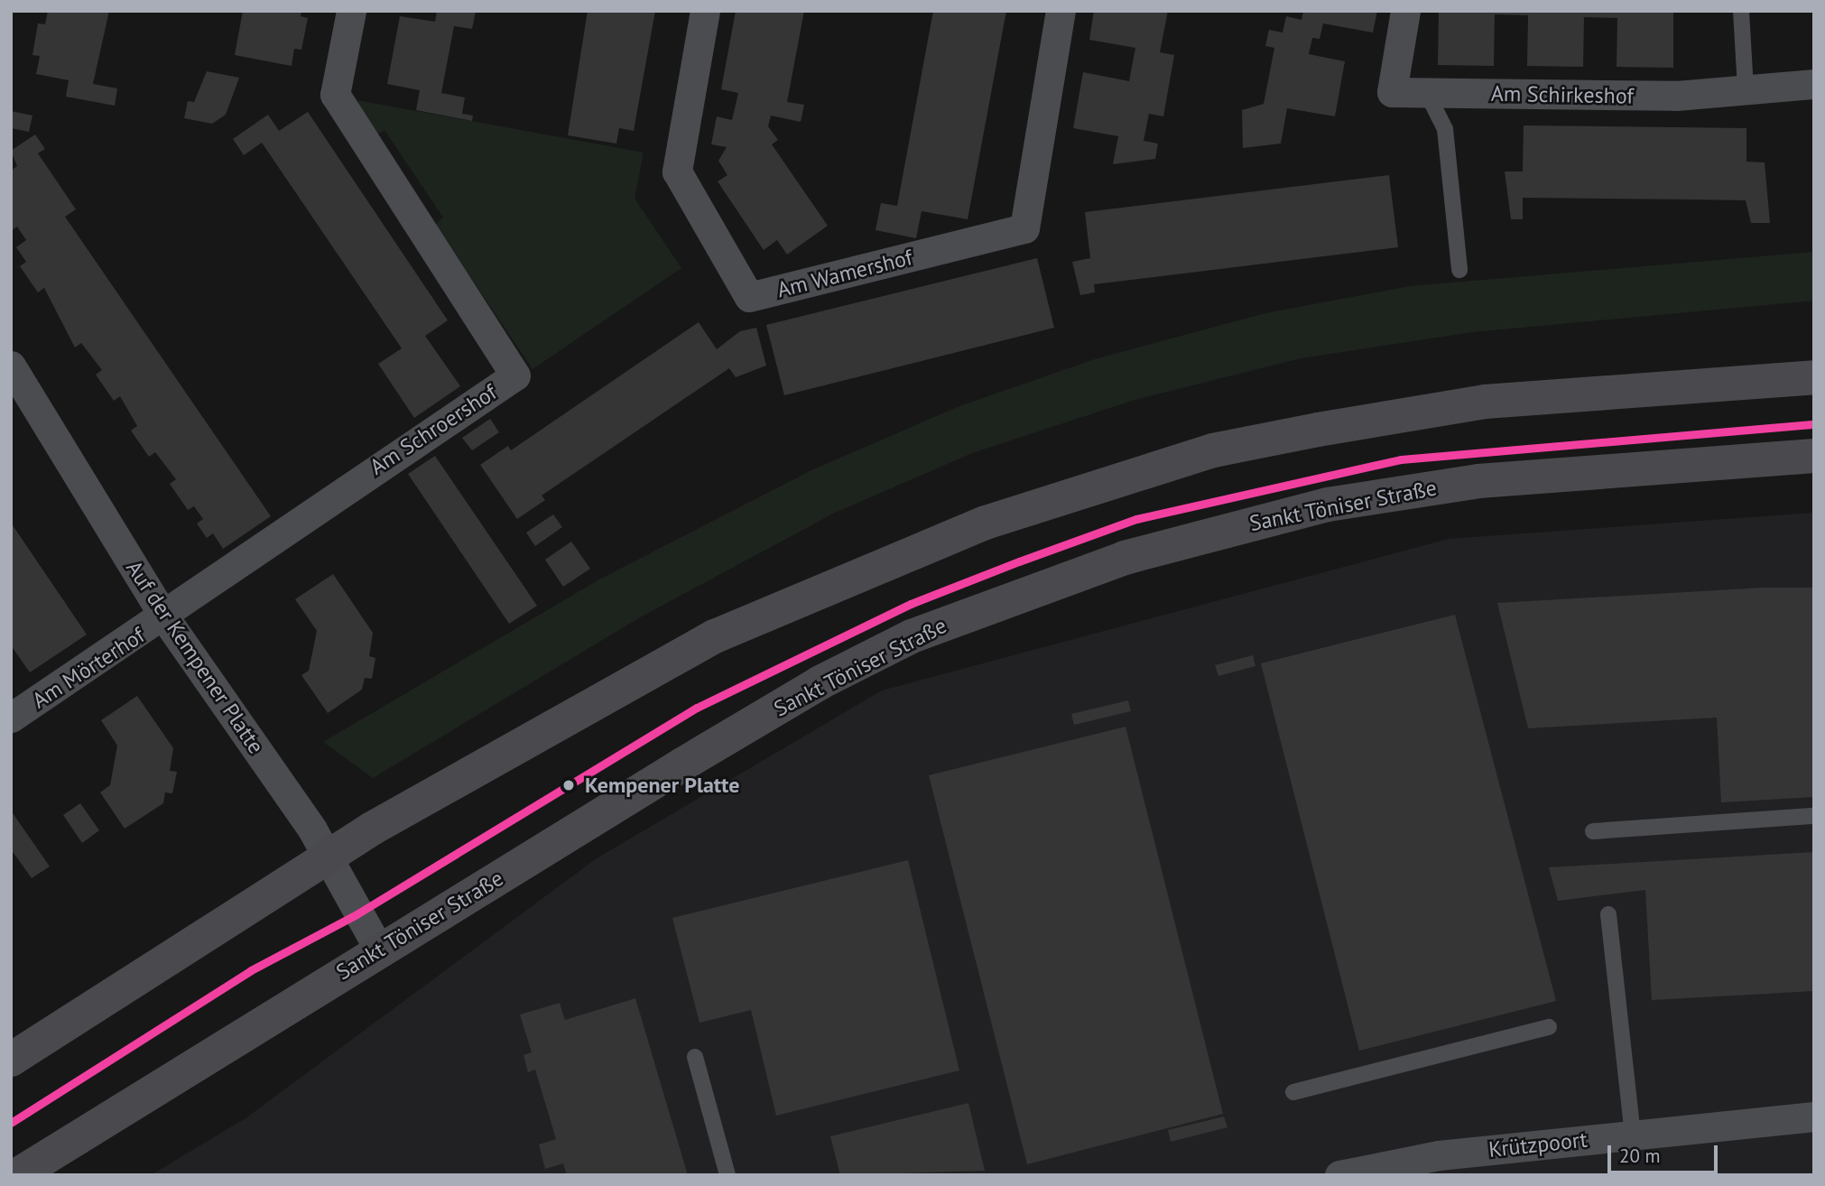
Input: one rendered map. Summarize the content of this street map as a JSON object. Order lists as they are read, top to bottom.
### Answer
{
  "streets": {
    "main road": ["Sankt Töniser Straße"],
    "street": [
      "Am Schirkeshof",
      "Am Wamershof",
      "Am Schroershof",
      "Auf der Kempener Platte",
      "Am Mörterhof",
      "Krützpoort"
    ]
  },
  "crossings": [
    ["Am Schroershof", "Auf der Kempener Platte"],
    ["Am Schroershof", "Am Mörterhof"],
    ["Sankt Töniser Straße", "Auf der Kempener Platte"],
    ["Auf der Kempener Platte", "Am Mörterhof"]
  ],
  "places": ["Kempener Platte"],
  "scale_bar": "20 m"
}
